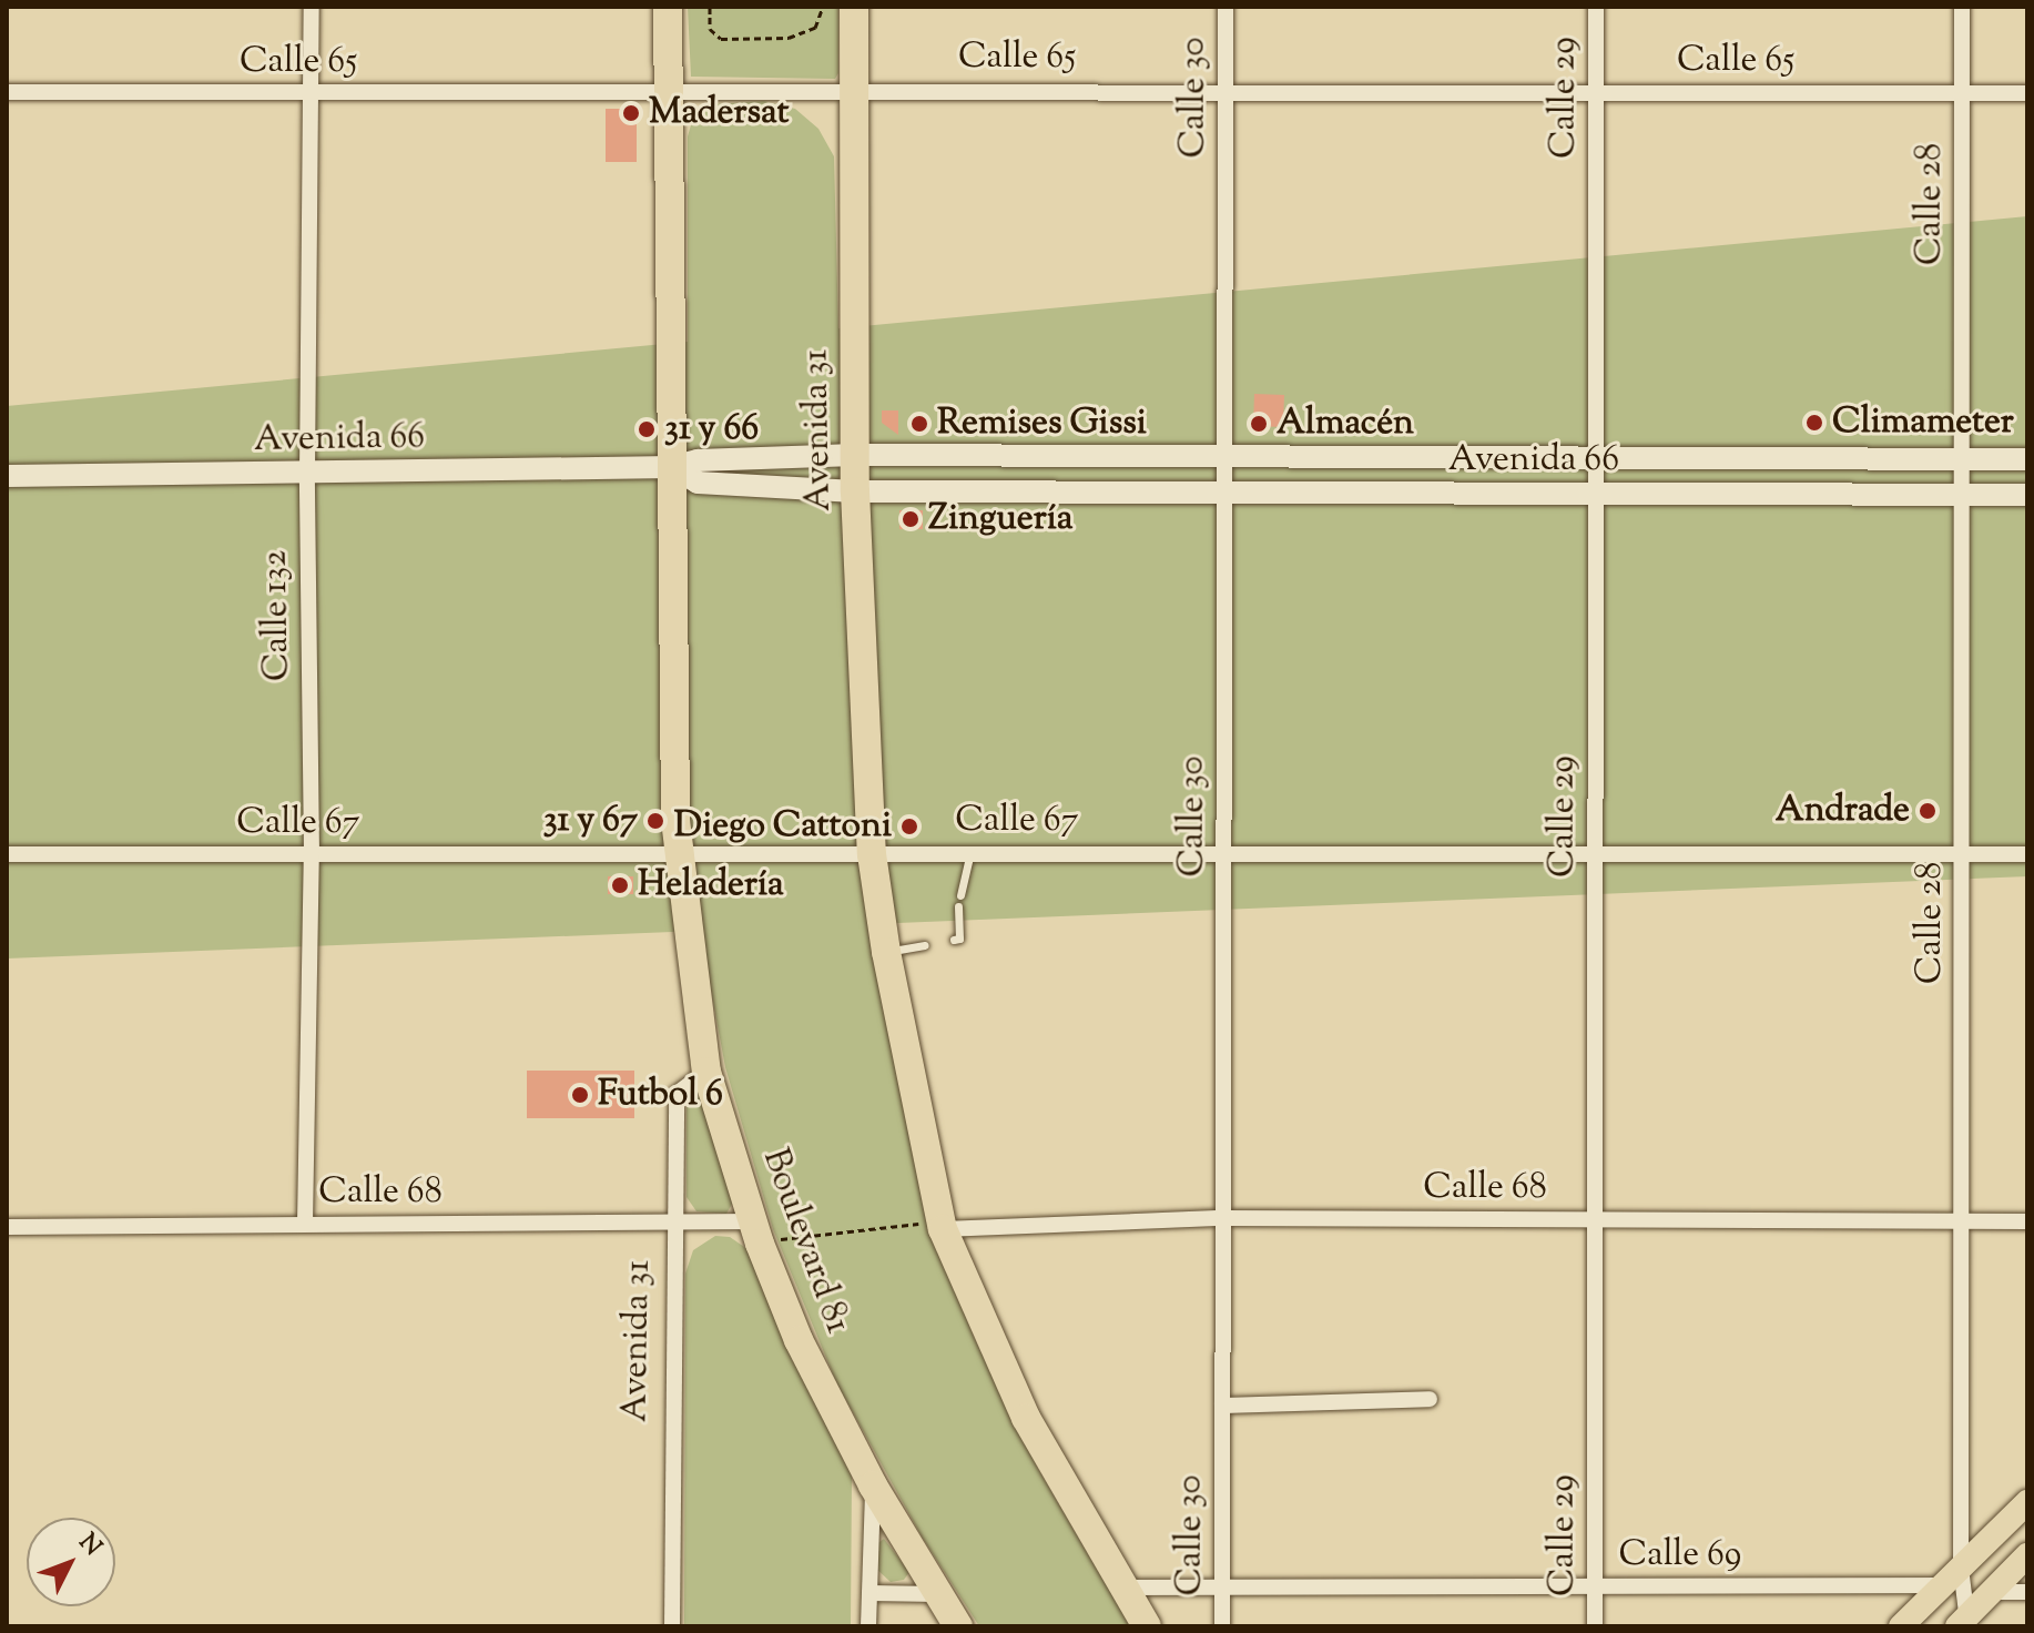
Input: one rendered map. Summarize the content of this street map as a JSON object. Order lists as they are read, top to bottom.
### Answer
{
  "streets": {
    "highway": ["Avenida 31", "Boulevard 81"],
    "main road": ["Avenida 66"],
    "street": [
      "Calle 65",
      "Calle 30",
      "Calle 29",
      "Calle 28",
      "Calle 132",
      "Calle 67",
      "Calle 68",
      "Calle 69"
    ]
  },
  "crossings": [
    ["Calle 65", "Calle 30"],
    ["Calle 65", "Calle 29"],
    ["Calle 65", "Calle 28"],
    ["Calle 65", "Avenida 31"],
    ["Calle 65", "Calle 132"],
    ["Calle 30", "Avenida 66"],
    ["Calle 30", "Calle 67"],
    ["Calle 30", "Calle 68"],
    ["Calle 30", "Calle 69"],
    ["Calle 29", "Avenida 66"],
    ["Calle 29", "Calle 67"],
    ["Calle 29", "Calle 68"],
    ["Calle 29", "Calle 69"],
    ["Calle 28", "Avenida 66"],
    ["Calle 28", "Calle 67"],
    ["Calle 28", "Calle 68"],
    ["Calle 28", "Calle 69"],
    ["Avenida 31", "Avenida 66"],
    ["Avenida 31", "Calle 67"],
    ["Avenida 31", "Calle 68"],
    ["Avenida 31", "Boulevard 81"],
    ["Avenida 66", "Calle 132"],
    ["Calle 132", "Calle 67"],
    ["Calle 132", "Calle 68"],
    ["Calle 67", "Boulevard 81"],
    ["Calle 68", "Boulevard 81"]
  ],
  "places": [
    "Madersat",
    "Climameter",
    "Remises Gissi",
    "Almacén",
    "31 y 66",
    "Zinguería",
    "Andrade",
    "31 y 67",
    "Diego Cattoni",
    "Heladería",
    "Futbol 6"
  ],
  "north": "top right"
}
